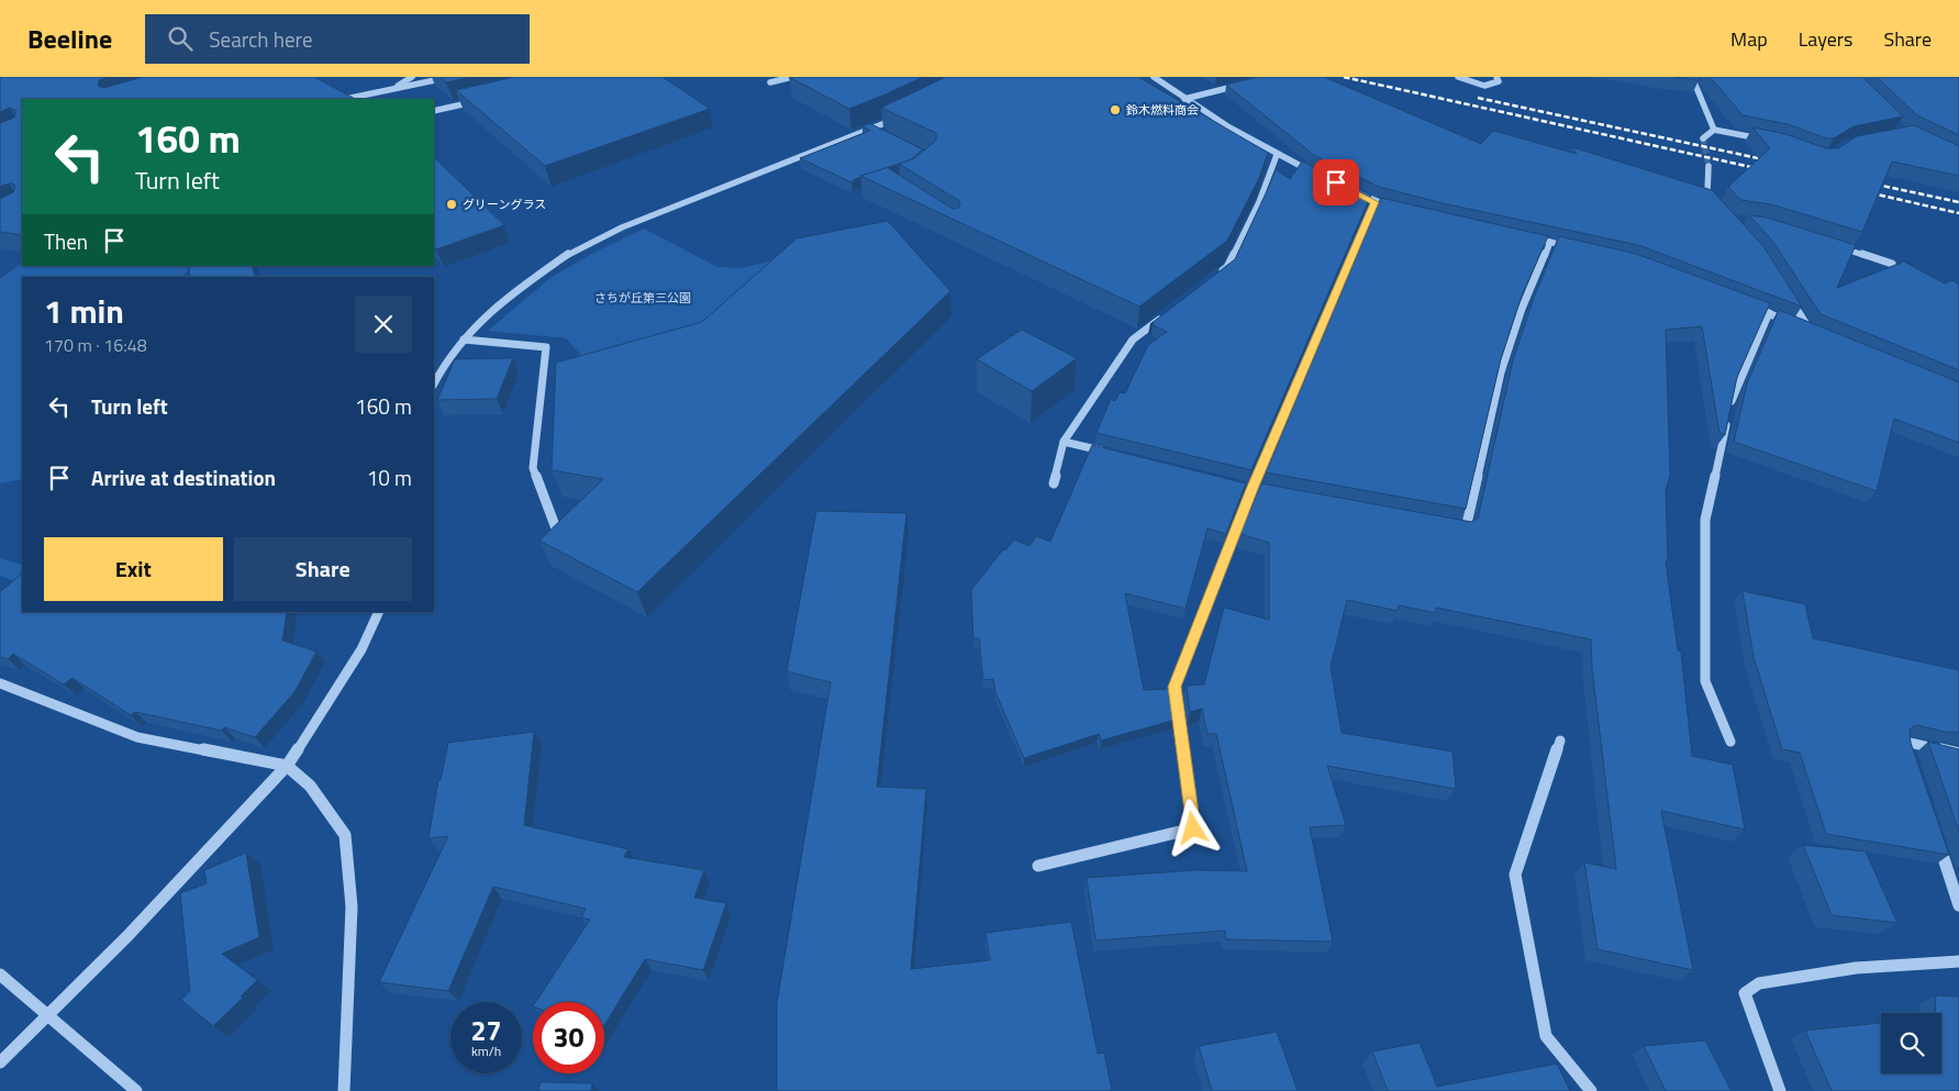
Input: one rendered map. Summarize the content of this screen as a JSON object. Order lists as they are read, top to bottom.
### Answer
{
  "parks": ["さちが丘第三公園"],
  "places": ["鈴木燃料商会", "グリーングラス"],
  "page": {
    "header": "Beeline",
    "search": "Search here",
    "nav": ["Map", "Layers", "Share"],
    "turn": ["160 m", "Turn left"],
    "then": "Then",
    "heading": ["1 min", "170 m · 16:48"],
    "list": [
      {
        "name": "Turn left",
        "value": "160 m"
      },
      {
        "name": "Arrive at destination",
        "value": "10 m"
      }
    ],
    "buttons": ["Exit", "Share"],
    "speed": "27 km/h",
    "limit": "30"
  }
}
